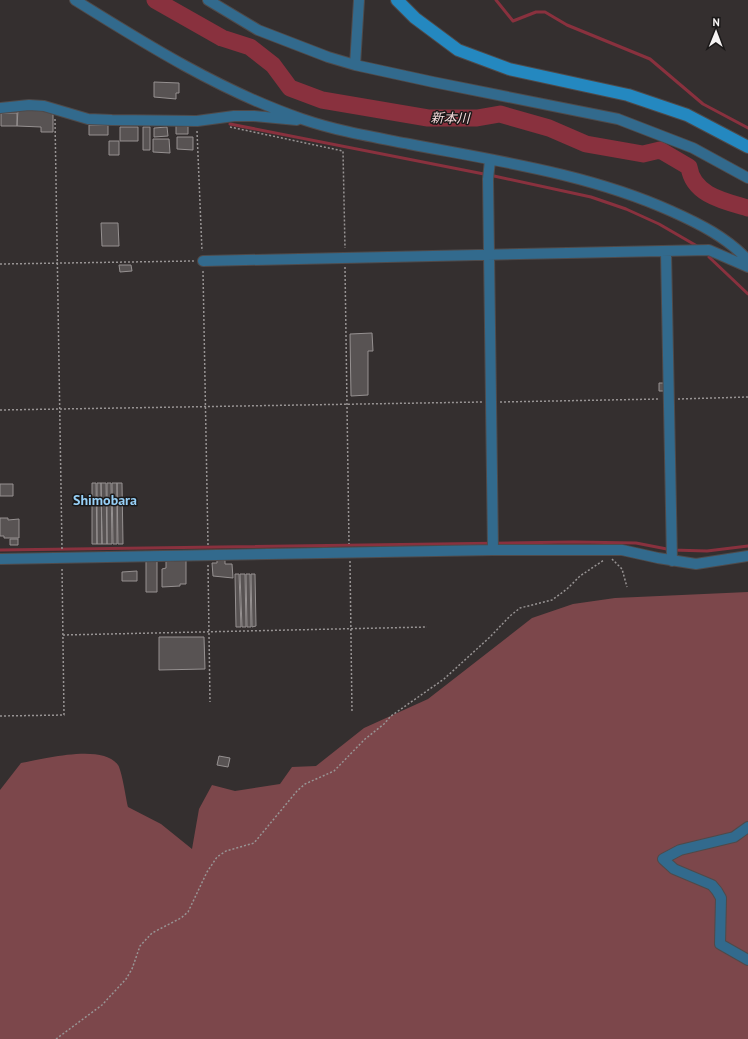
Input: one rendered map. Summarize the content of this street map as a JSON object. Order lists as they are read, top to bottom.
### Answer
{
  "districts": ["Shimobara"],
  "water": ["新本川"],
  "north": "top"
}
